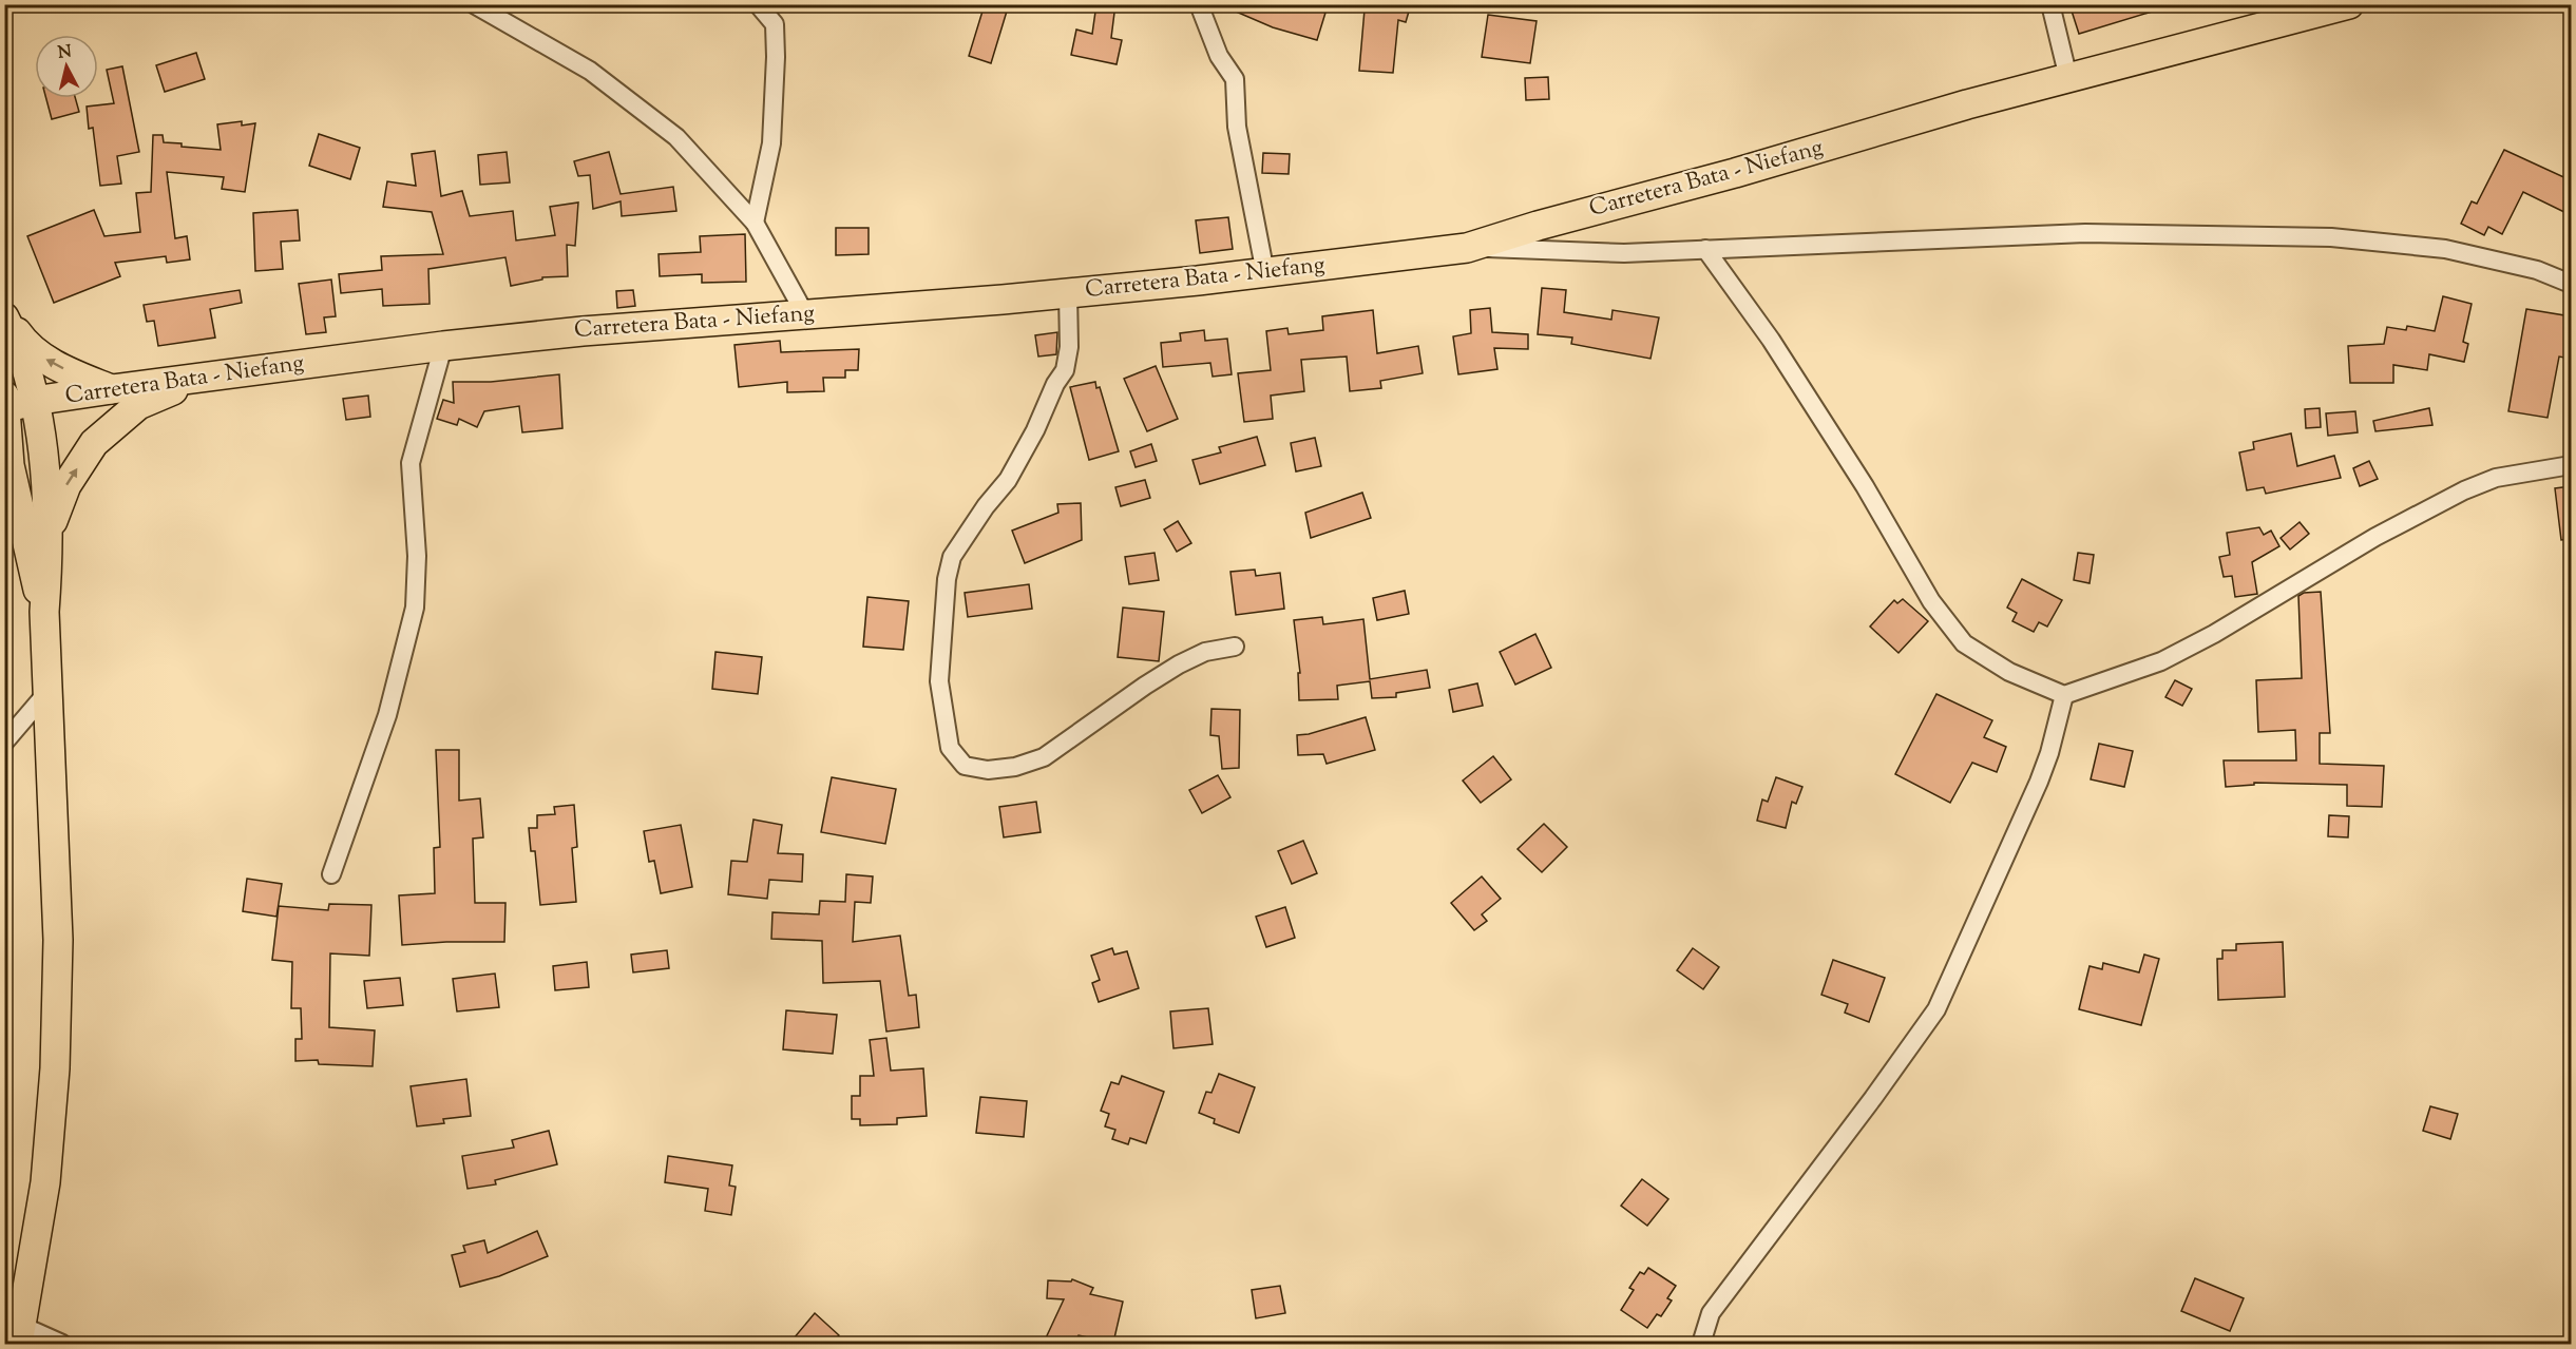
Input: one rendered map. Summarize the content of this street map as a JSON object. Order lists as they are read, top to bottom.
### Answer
{
  "streets": {
    "main road": ["Carretera Bata - Niefang"]
  },
  "north": "top"
}
